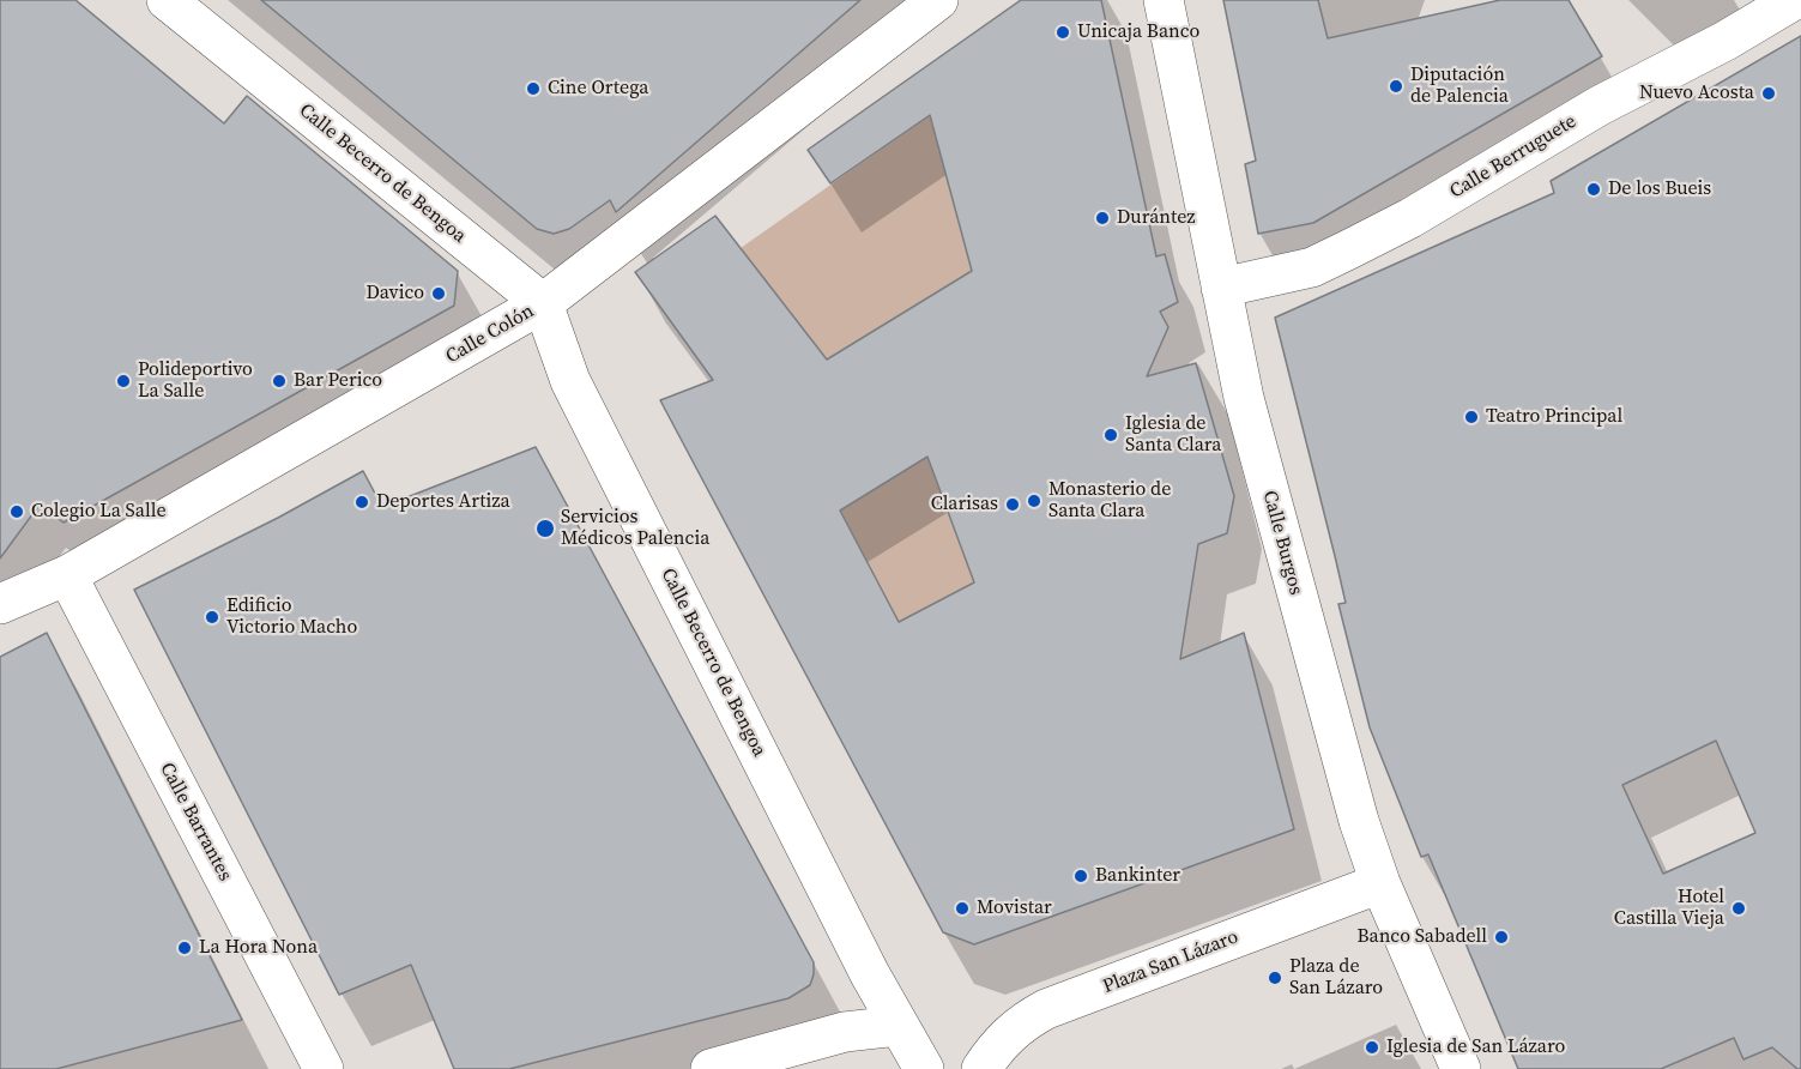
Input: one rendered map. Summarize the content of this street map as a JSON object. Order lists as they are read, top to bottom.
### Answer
{
  "streets": {
    "street": [
      "Calle Berruguete",
      "Calle Becerro de Bengoa",
      "Calle Colón",
      "Calle Burgos",
      "Calle Barrantes",
      "Plaza San Lázaro"
    ]
  },
  "crossings": [
    ["Calle Berruguete", "Calle Burgos"],
    ["Calle Becerro de Bengoa", "Calle Colón"],
    ["Calle Colón", "Calle Barrantes"],
    ["Calle Burgos", "Plaza San Lázaro"]
  ],
  "places": [
    "Unicaja Banco",
    "Diputación de Palencia",
    "Cine Ortega",
    "Nuevo Acosta",
    "De los Bueis",
    "Durántez",
    "Davico",
    "Polideportivo La Salle",
    "Bar Perico",
    "Teatro Principal",
    "Iglesia de Santa Clara",
    "Monasterio de Santa Clara",
    "Deportes Artiza",
    "Clarisas",
    "Colegio La Salle",
    "Servicios Médicos Palencia",
    "Edificio Victorio Macho",
    "Bankinter",
    "Movistar",
    "Hotel Castilla Vieja",
    "Banco Sabadell",
    "La Hora Nona",
    "Plaza de San Lázaro",
    "Iglesia de San Lázaro"
  ]
}
